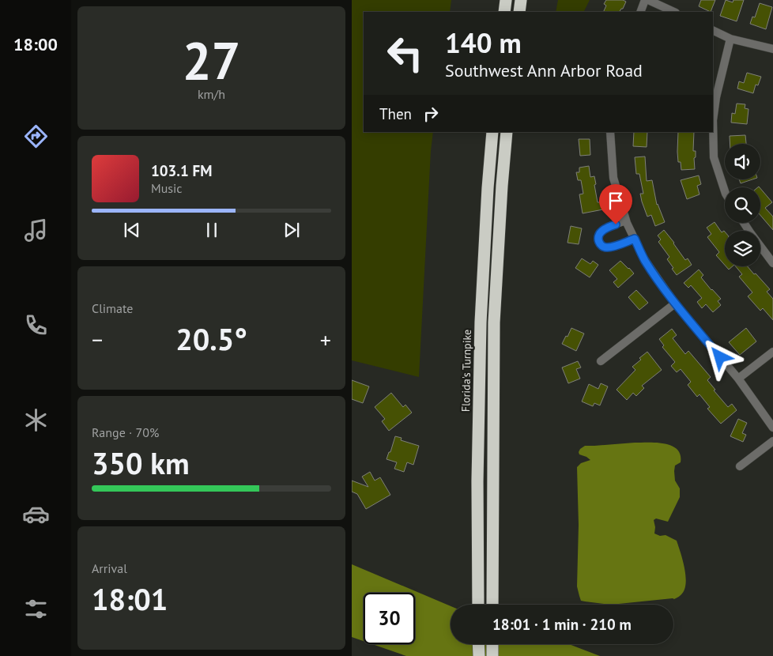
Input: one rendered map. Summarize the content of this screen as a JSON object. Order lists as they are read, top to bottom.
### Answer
{
  "streets": {
    "highway": ["Florida's Turnpike"]
  },
  "page": {
    "tabs": "18:00",
    "tile": [
      ["27", "km/h"],
      "Climate",
      ["Range · 70%", "350 km"],
      ["Arrival", "18:01"]
    ],
    "turn": ["140 m", "Southwest Ann Arbor Road"],
    "then": "Then",
    "song": ["103.1 FM", "Music"],
    "heat": ["−", "20.5°", "+"],
    "limit": "30",
    "trip": "18:01 · 1 min · 210 m"
  }
}
